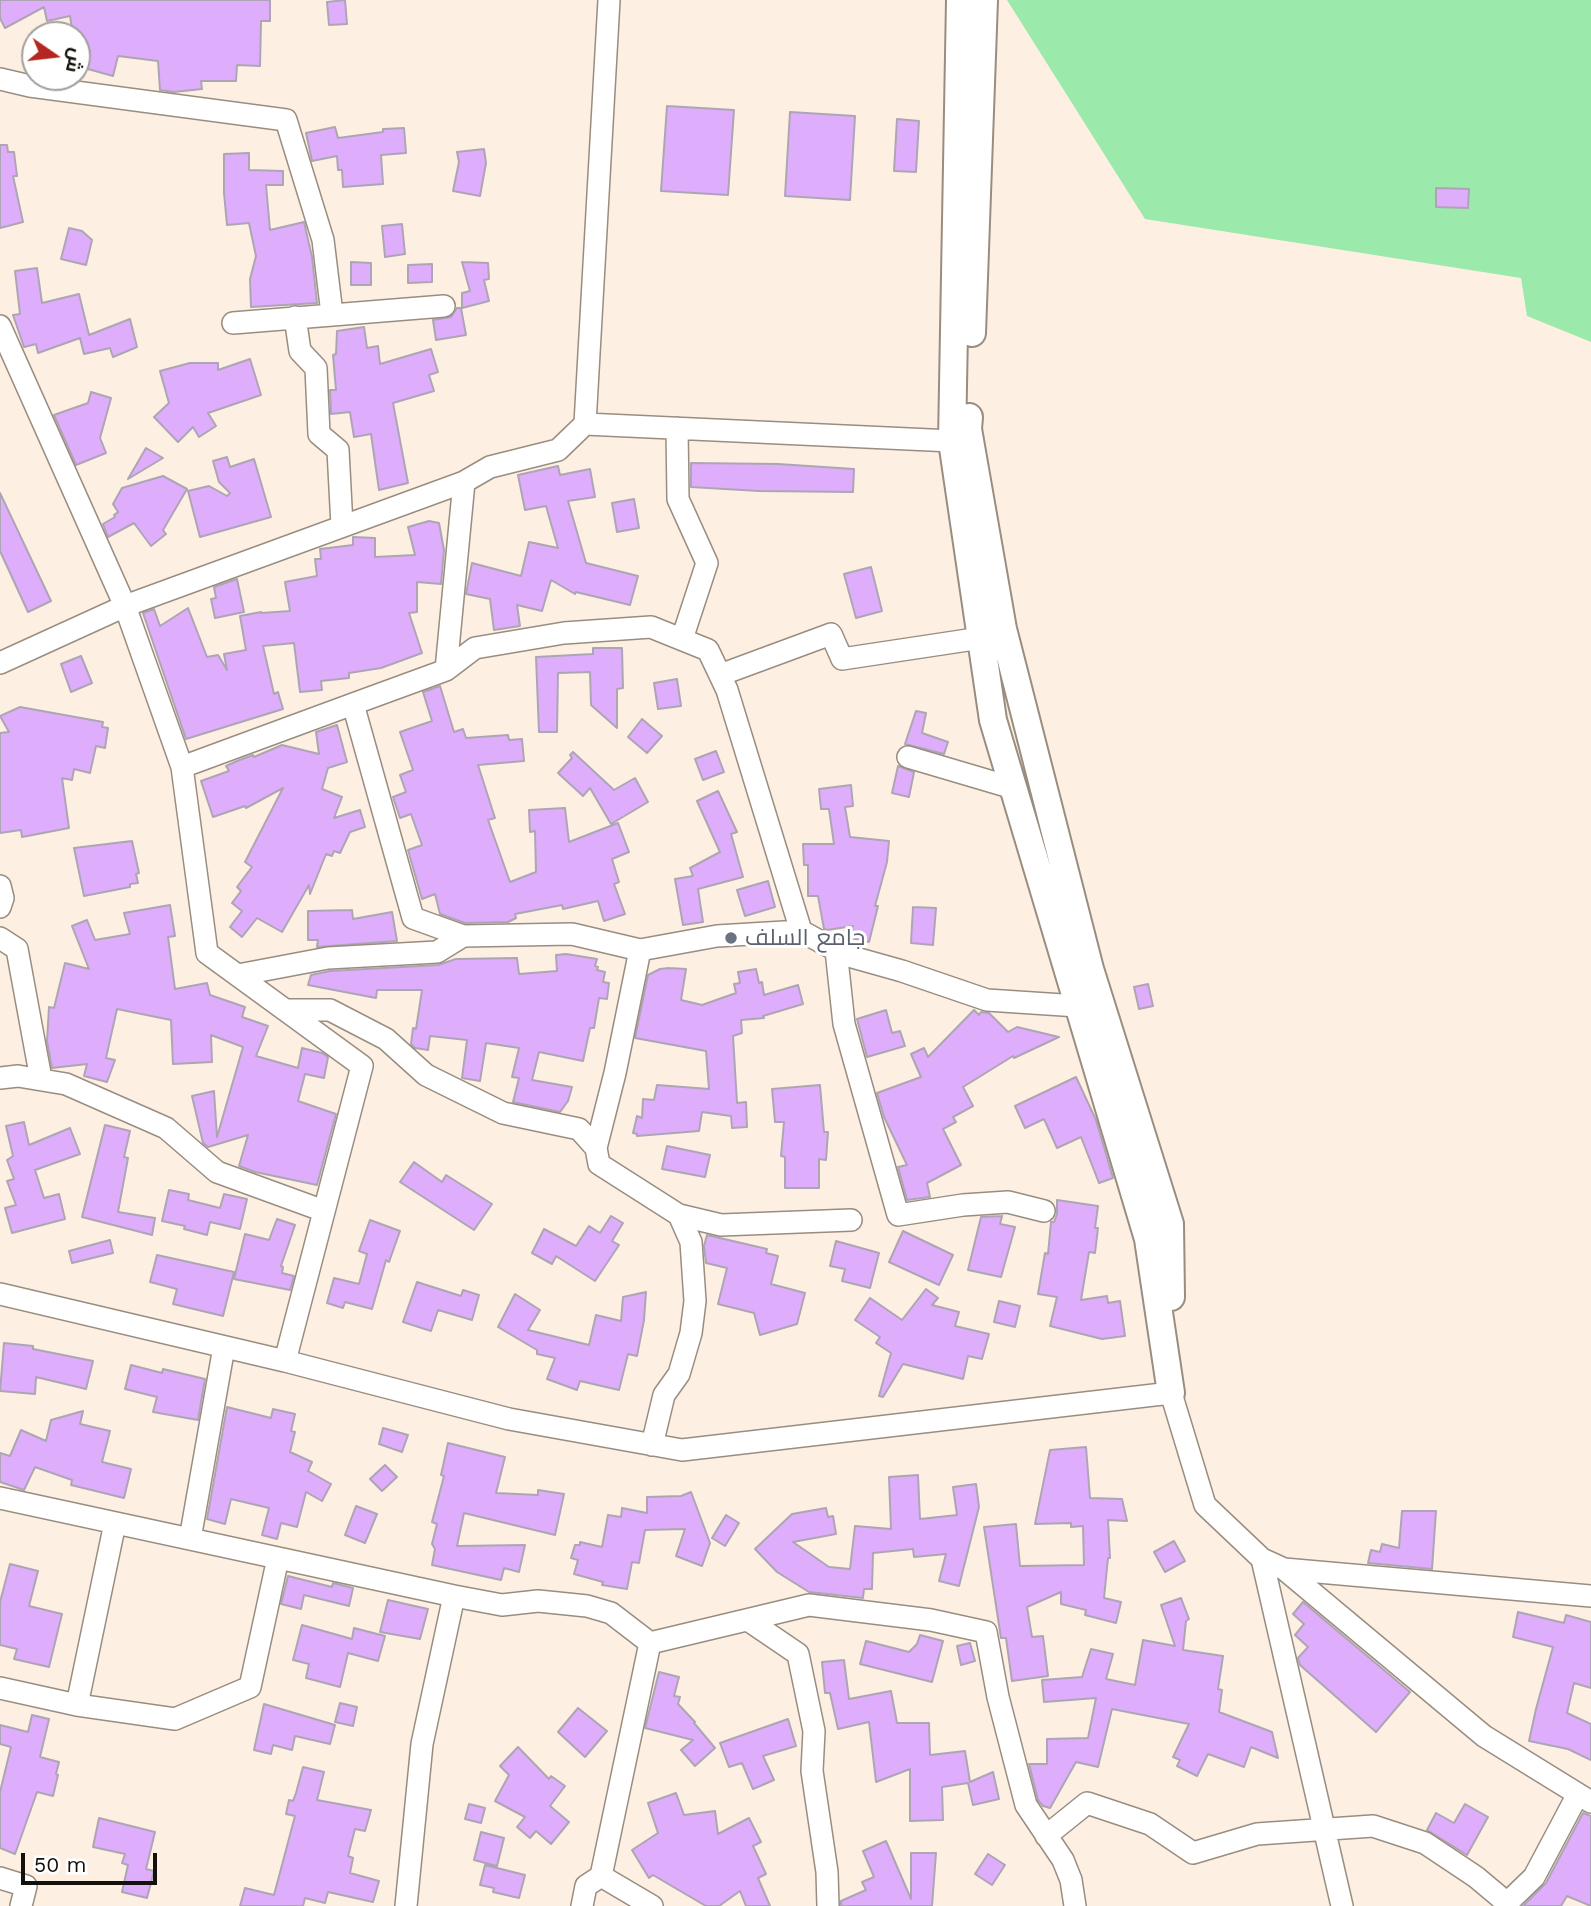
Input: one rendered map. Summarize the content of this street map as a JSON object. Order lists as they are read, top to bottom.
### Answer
{
  "places": ["جامع السلف"],
  "scale_bar": "50 m",
  "north": "right"
}
